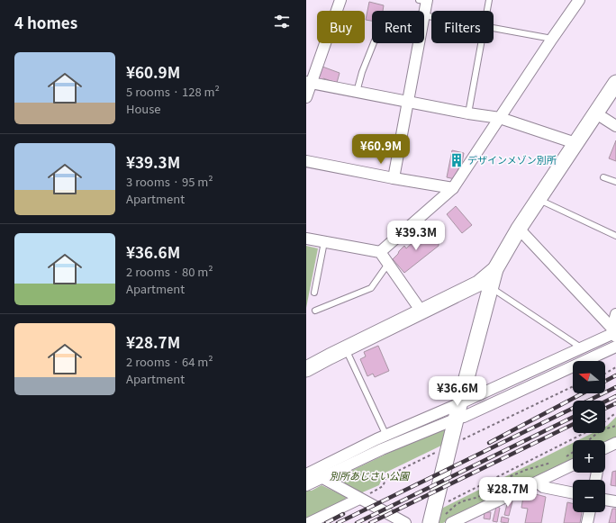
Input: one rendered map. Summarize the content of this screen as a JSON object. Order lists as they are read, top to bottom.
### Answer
{
  "parks": ["別所あじさい公園"],
  "places": {
    "building": ["デザインメゾン別所"]
  },
  "north": "left",
  "page": {
    "heading": "4 homes",
    "chip": ["Buy", "Rent", "Filters"],
    "list": [
      {
        "name": "¥60.9M",
        "note": "5 rooms · 128 m² · House"
      },
      {
        "name": "¥39.3M",
        "note": "3 rooms · 95 m² · Apartment"
      },
      {
        "name": "¥36.6M",
        "note": "2 rooms · 80 m² · Apartment"
      },
      {
        "name": "¥28.7M",
        "note": "2 rooms · 64 m² · Apartment"
      }
    ],
    "price": [
      "¥60.9M",
      "¥39.3M",
      "¥36.6M",
      "¥28.7M"
    ],
    "map_buttons": ["+", "−"]
  }
}
